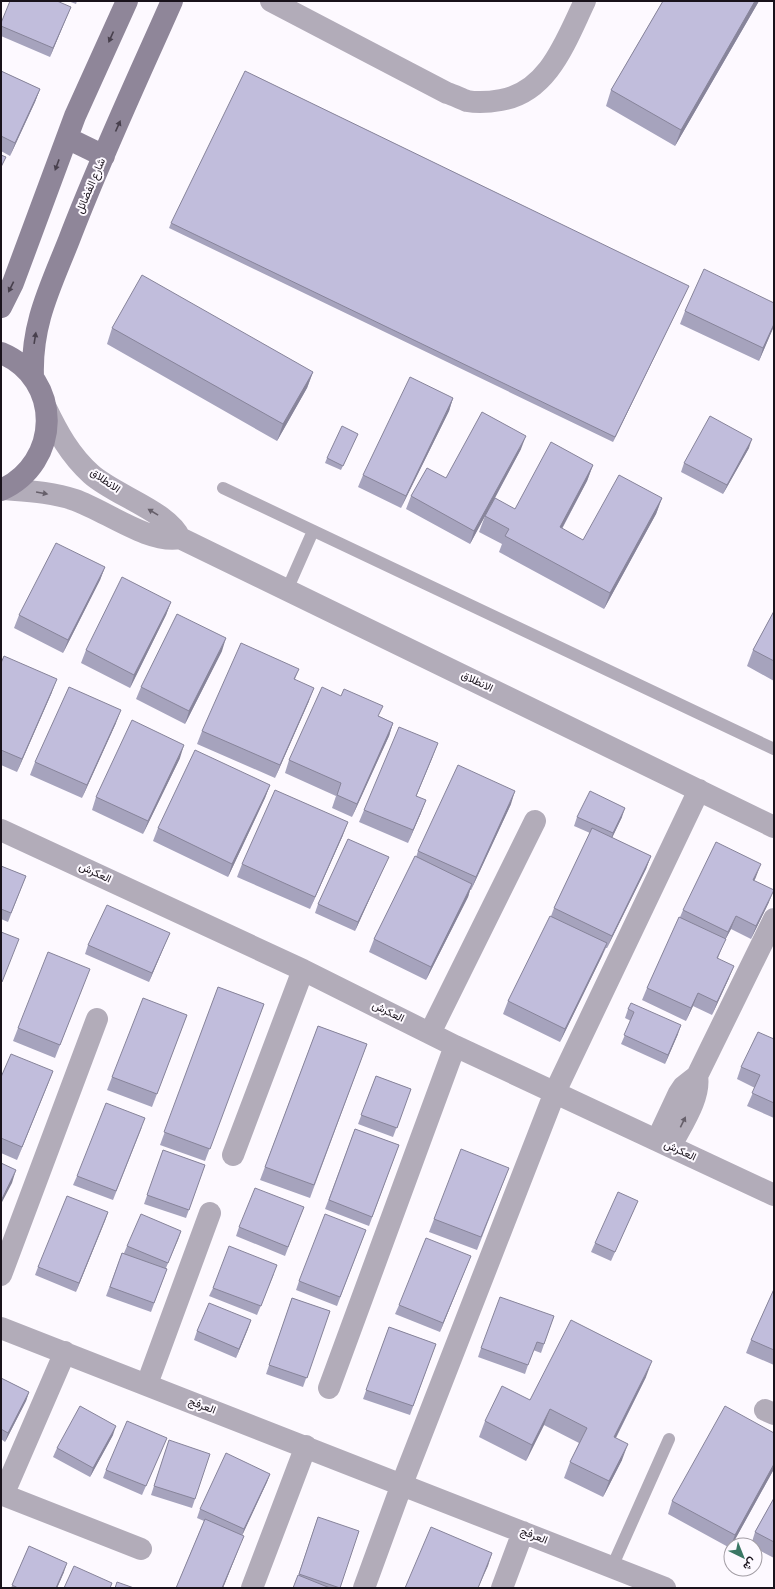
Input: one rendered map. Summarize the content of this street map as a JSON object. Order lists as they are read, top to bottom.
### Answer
{
  "streets": {
    "street": [
      "شارع الفضائل",
      "الانطلاق",
      "العكرش",
      "العرفج"
    ]
  },
  "north": "bottom right"
}
